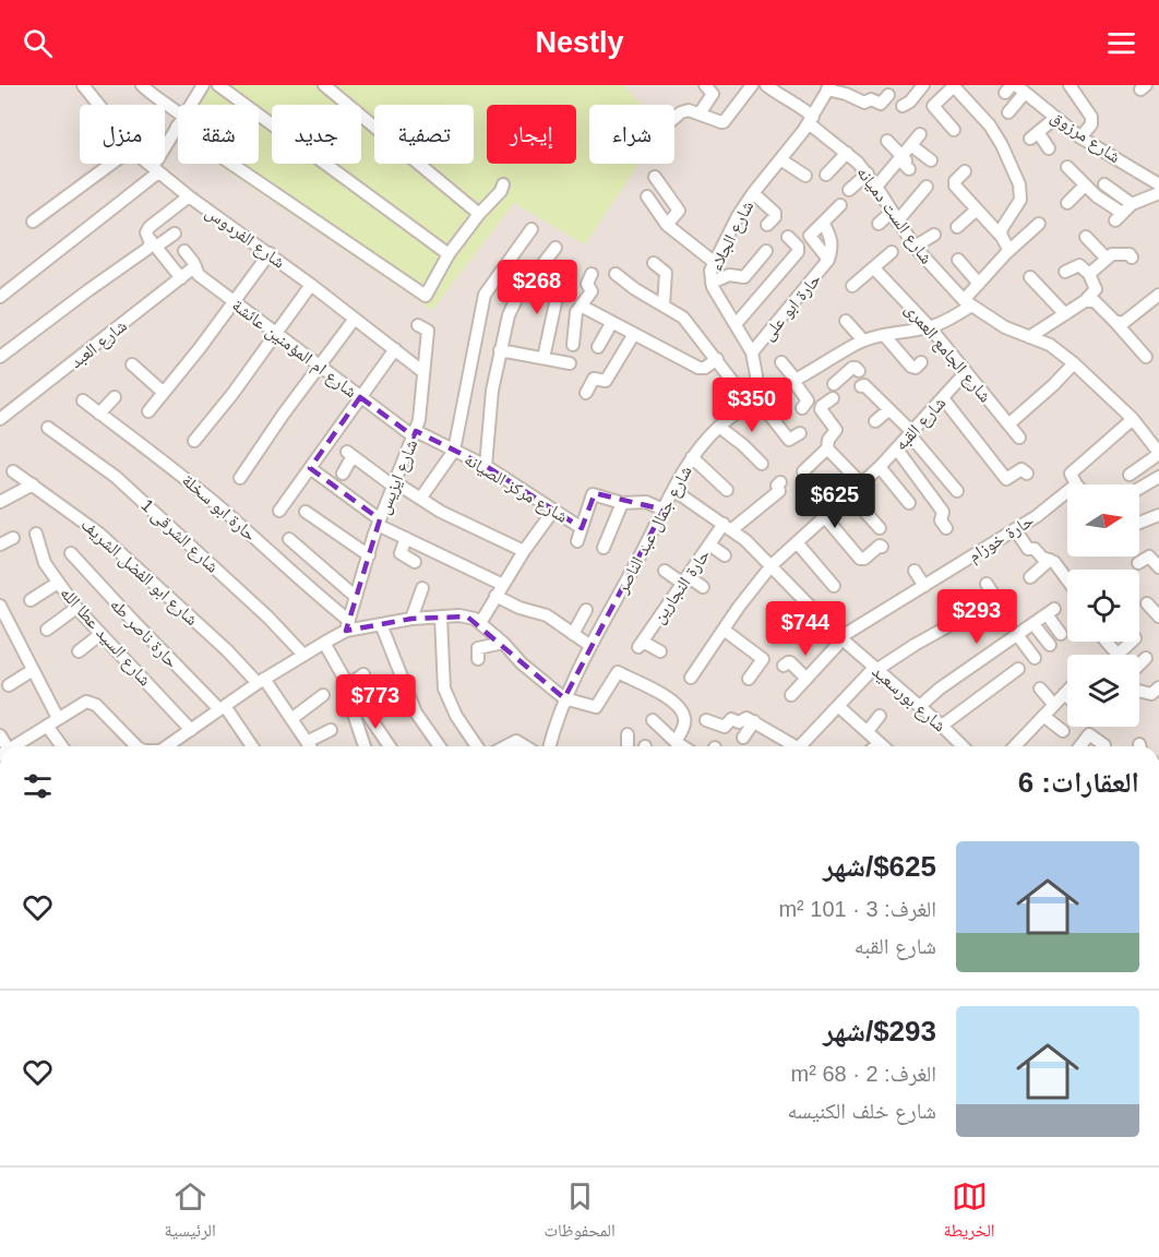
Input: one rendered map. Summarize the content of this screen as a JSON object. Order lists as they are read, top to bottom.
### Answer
{
  "streets": {
    "street": [
      "شارع مرزوق",
      "شارع الست دميانه",
      "شارع الجلاء",
      "شارع الفردوس",
      "حارة ابو على",
      "شارع العبد",
      "شارع ام المؤمنين عائشة",
      "شارع الجامع العمرى",
      "شارع القبه",
      "شارع ايزيس",
      "شارع مركز الصيانه",
      "حارة ابو سخلة",
      "شارع جمال عبد الناصر",
      "شارع الشرقى 1",
      "حارة خوزام",
      "شارع ابو الفضل الشريف",
      "حارة النجارين",
      "حارة ناصر طه",
      "شارع السيد عطا الله",
      "شارع بورسعيد"
    ]
  },
  "crossings": [
    ["شارع الست دميانه", "شارع الجلاء"],
    ["شارع الست دميانه", "شارع جمال عبد الناصر"],
    ["شارع الست دميانه", "حارة خوزام"],
    ["شارع الجلاء", "حارة ابو على"],
    ["شارع الجلاء", "شارع جمال عبد الناصر"],
    ["شارع الفردوس", "شارع ايزيس"],
    ["شارع العبد", "شارع ام المؤمنين عائشة"],
    ["شارع ام المؤمنين عائشة", "شارع ايزيس"],
    ["شارع ام المؤمنين عائشة", "شارع مركز الصيانه"],
    ["شارع الجامع العمرى", "شارع القبه"],
    ["شارع الجامع العمرى", "شارع جمال عبد الناصر"],
    ["شارع القبه", "شارع بورسعيد"],
    ["شارع ايزيس", "شارع مركز الصيانه"],
    ["شارع ايزيس", "حارة ابو سخلة"],
    ["شارع جمال عبد الناصر", "شارع بورسعيد"],
    ["حارة خوزام", "شارع بورسعيد"],
    ["حارة النجارين", "شارع بورسعيد"]
  ],
  "north": "right",
  "page": {
    "header": "Nestly",
    "chip": [
      "شراء",
      "إيجار",
      "تصفية",
      "جديد",
      "شقة",
      "منزل"
    ],
    "price": [
      "$268",
      "$350",
      "$625",
      "$293",
      "$744",
      "$773"
    ],
    "heading": "العقارات: 6",
    "list": [
      {
        "name": "$625/شهر",
        "note": "الغرف: 3 · 101 m² · شارع القبه"
      },
      {
        "name": "$293/شهر",
        "note": "الغرف: 2 · 68 m² · شارع خلف الكنيسه"
      }
    ],
    "tabs": ["الخريطة", "المحفوظات", "الرئيسية"]
  }
}
